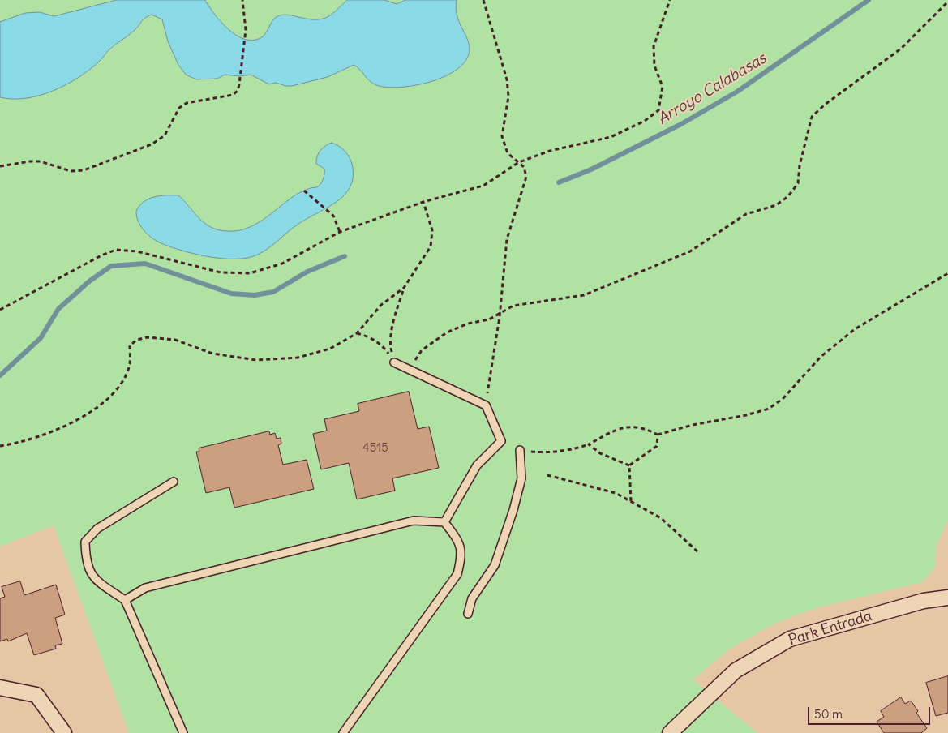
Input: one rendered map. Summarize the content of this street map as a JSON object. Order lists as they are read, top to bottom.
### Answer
{
  "streets": {
    "street": ["Park Entrada"]
  },
  "water": ["Arroyo Calabasas"],
  "house_numbers": ["4515"],
  "scale_bar": "50 m"
}
